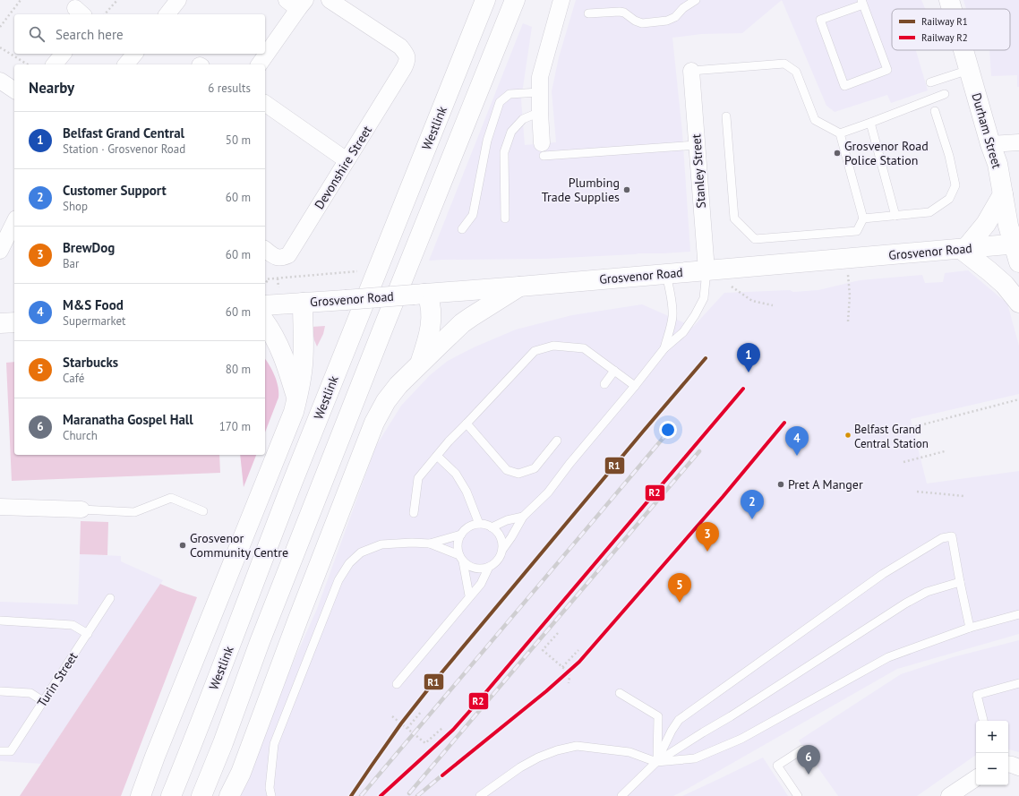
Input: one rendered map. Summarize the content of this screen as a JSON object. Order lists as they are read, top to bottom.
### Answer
{
  "streets": {
    "main road": ["Westlink", "Durham Street", "Grosvenor Road"],
    "street": ["Devonshire Street", "Stanley Street"],
    "lane": ["Turin Street"]
  },
  "crossings": [
    ["Durham Street", "Grosvenor Road"],
    ["Stanley Street", "Grosvenor Road"]
  ],
  "places": [
    "Grosvenor Road Police Station",
    "Plumbing Trade Supplies",
    "Belfast Grand Central Station",
    "Pret A Manger",
    "Grosvenor Community Centre"
  ],
  "lines": ["rail line R1", "rail line R2"],
  "legend": ["Railway R1", "Railway R2"],
  "page": {
    "search": "Search here",
    "heading": ["Nearby", "6 results"],
    "list": [
      {
        "mark": "1",
        "name": "Belfast Grand Central",
        "note": "Station · Grosvenor Road",
        "value": "50 m"
      },
      {
        "mark": "2",
        "name": "Customer Support",
        "note": "Shop",
        "value": "60 m"
      },
      {
        "mark": "3",
        "name": "BrewDog",
        "note": "Bar",
        "value": "60 m"
      },
      {
        "mark": "4",
        "name": "M&S Food",
        "note": "Supermarket",
        "value": "60 m"
      },
      {
        "mark": "5",
        "name": "Starbucks",
        "note": "Café",
        "value": "80 m"
      },
      {
        "mark": "6",
        "name": "Maranatha Gospel Hall",
        "note": "Church",
        "value": "170 m"
      }
    ],
    "pins": [
      "1",
      "4",
      "2",
      "3",
      "5",
      "6"
    ],
    "map_buttons": ["+", "−"]
  }
}
